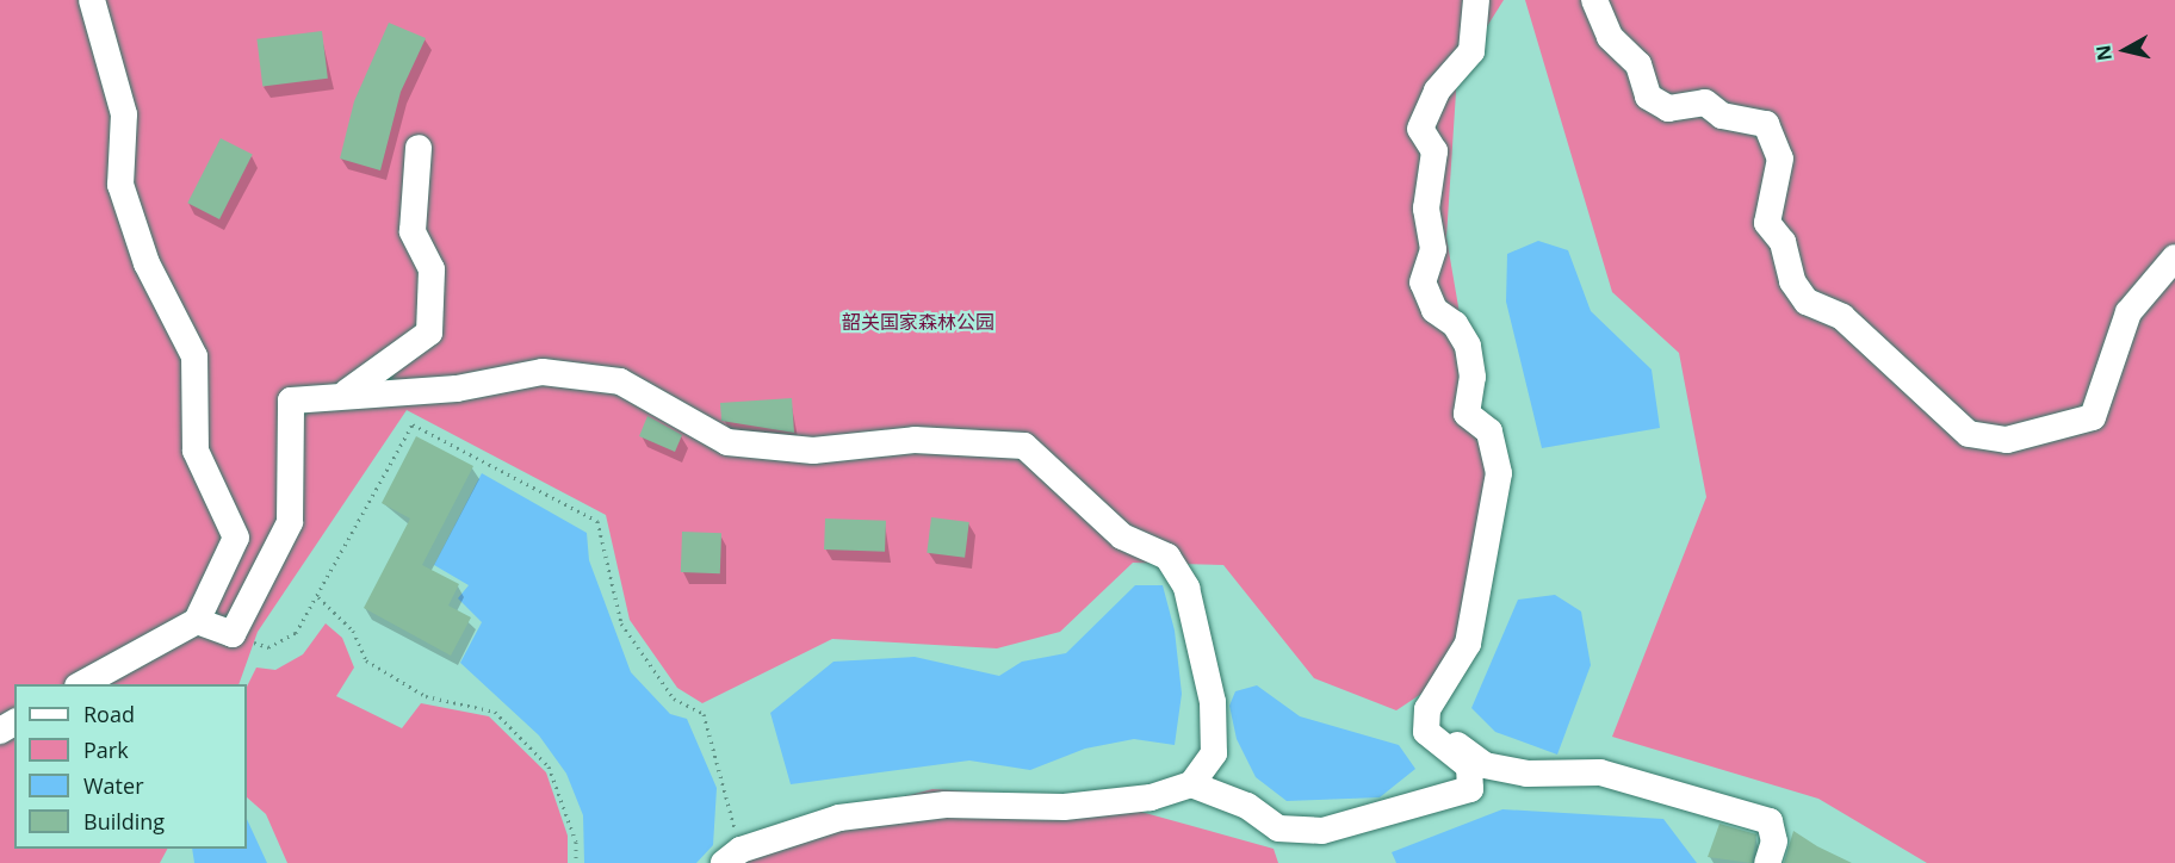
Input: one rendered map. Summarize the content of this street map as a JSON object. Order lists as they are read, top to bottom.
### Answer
{
  "parks": ["韶关国家森林公园"],
  "legend": [
    "Road",
    "Park",
    "Water",
    "Building"
  ],
  "north": "left"
}
